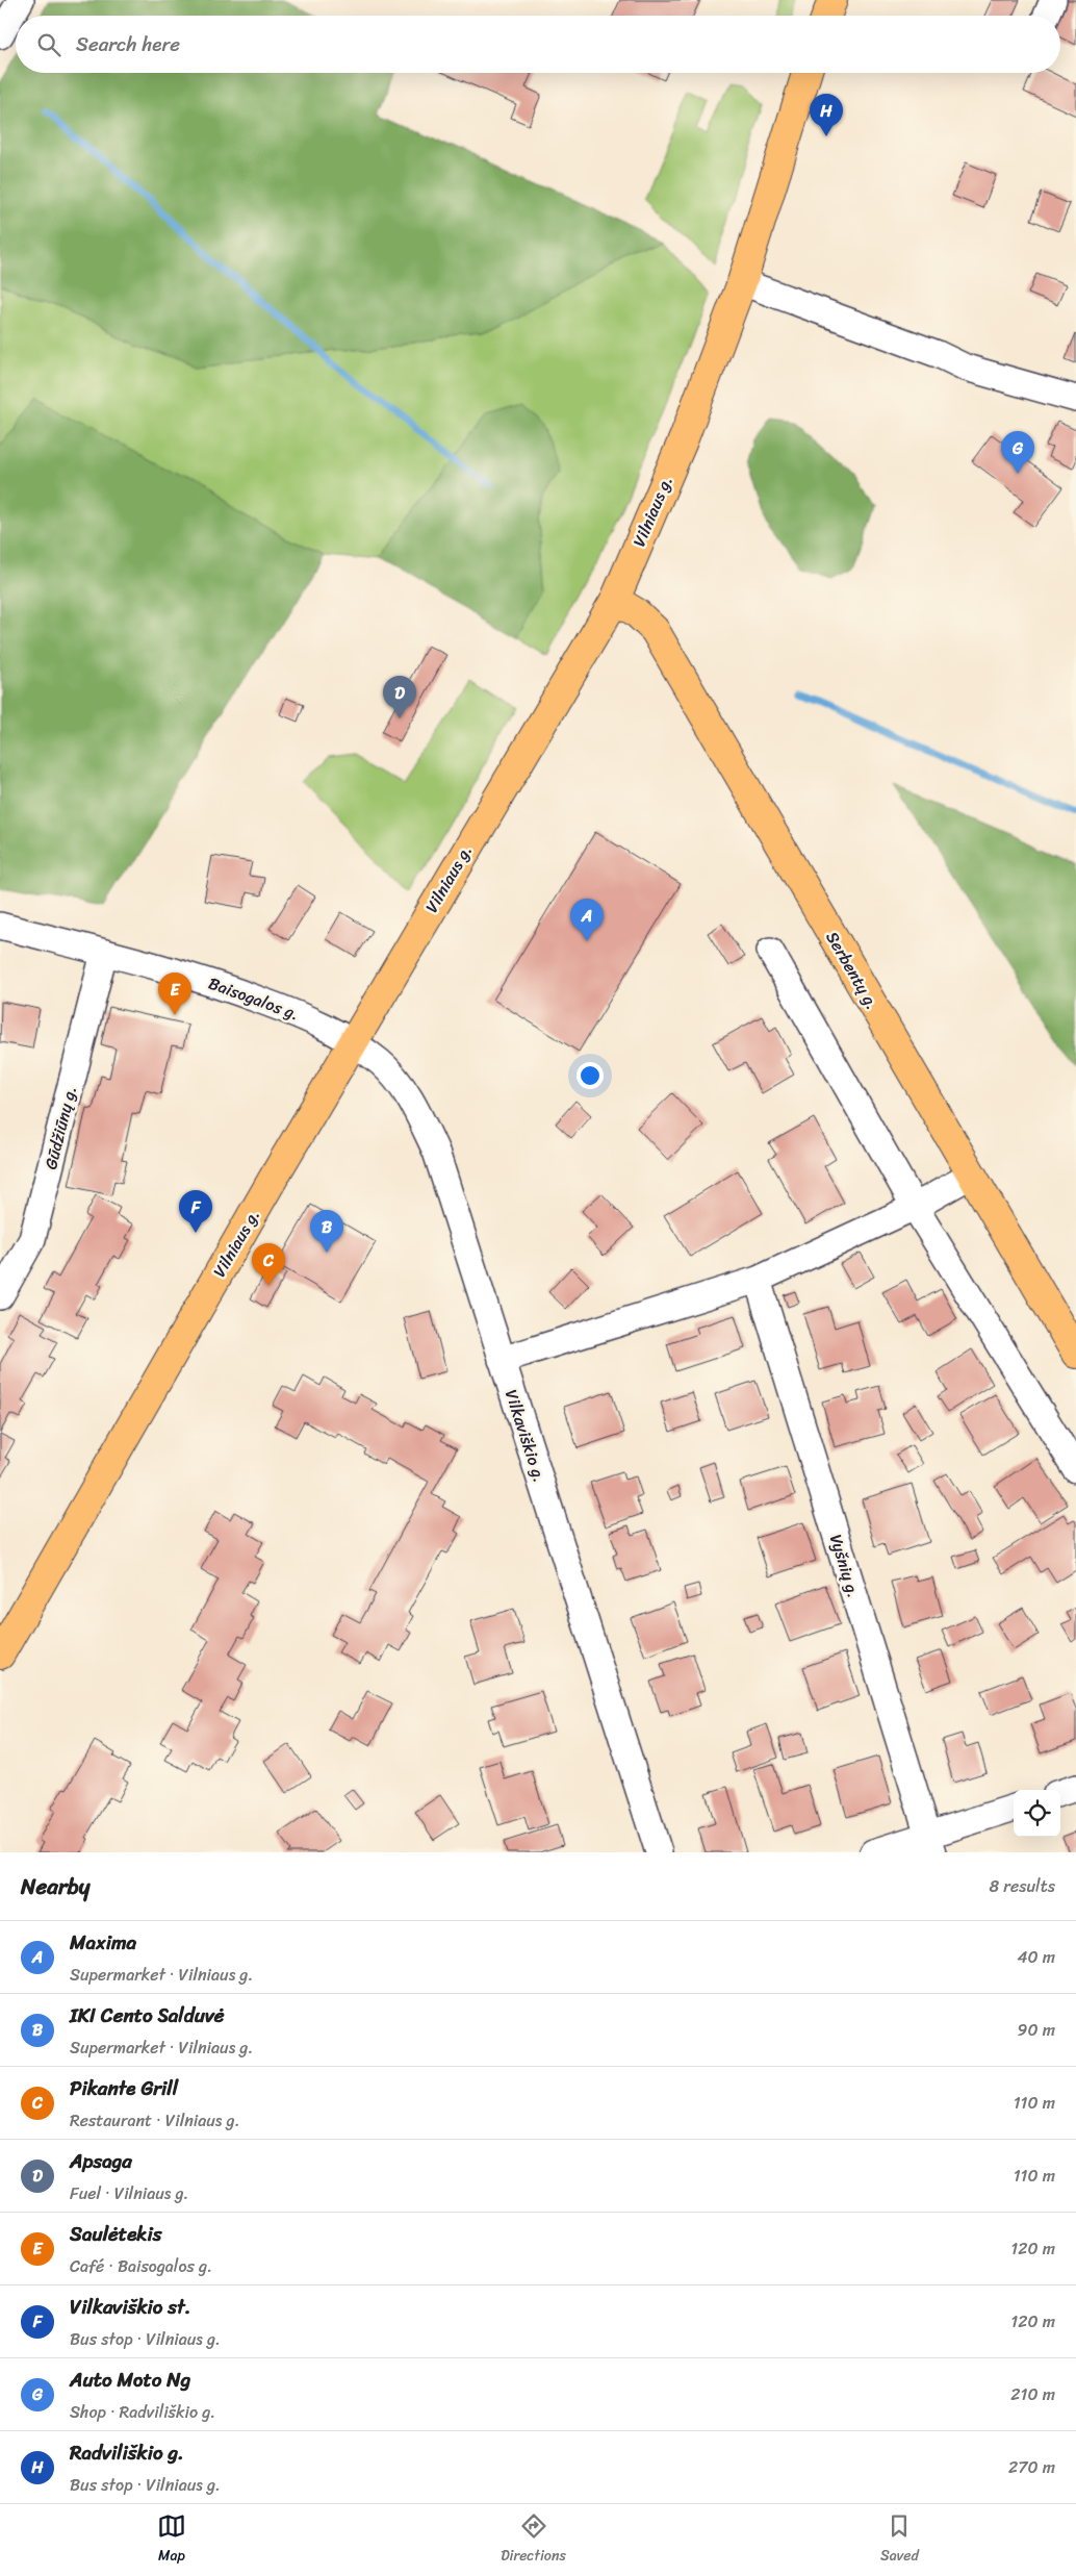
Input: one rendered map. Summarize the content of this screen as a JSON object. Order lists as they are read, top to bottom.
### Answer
{
  "streets": {
    "main road": ["Vilniaus g.", "Serbentų g."],
    "street": [
      "Baisogalos g.",
      "Gūdžiūnų g.",
      "Vilkaviškio g.",
      "Vyšnių g."
    ]
  },
  "crossings": [
    ["Vilniaus g.", "Serbentų g."],
    ["Vilniaus g.", "Baisogalos g."],
    ["Vilniaus g.", "Vilkaviškio g."],
    ["Baisogalos g.", "Gūdžiūnų g."],
    ["Baisogalos g.", "Vilkaviškio g."]
  ],
  "page": {
    "search": "Search here",
    "pins": [
      "H",
      "G",
      "D",
      "A",
      "E",
      "F",
      "B",
      "C"
    ],
    "heading": ["Nearby", "8 results"],
    "list": [
      {
        "mark": "A",
        "name": "Maxima",
        "note": "Supermarket · Vilniaus g.",
        "value": "40 m"
      },
      {
        "mark": "B",
        "name": "IKI Cento Salduvė",
        "note": "Supermarket · Vilniaus g.",
        "value": "90 m"
      },
      {
        "mark": "C",
        "name": "Pikante Grill",
        "note": "Restaurant · Vilniaus g.",
        "value": "110 m"
      },
      {
        "mark": "D",
        "name": "Apsaga",
        "note": "Fuel · Vilniaus g.",
        "value": "110 m"
      },
      {
        "mark": "E",
        "name": "Saulėtekis",
        "note": "Café · Baisogalos g.",
        "value": "120 m"
      },
      {
        "mark": "F",
        "name": "Vilkaviškio st.",
        "note": "Bus stop · Vilniaus g.",
        "value": "120 m"
      },
      {
        "mark": "G",
        "name": "Auto Moto Ng",
        "note": "Shop · Radviliškio g.",
        "value": "210 m"
      },
      {
        "mark": "H",
        "name": "Radviliškio g.",
        "note": "Bus stop · Vilniaus g.",
        "value": "270 m"
      }
    ],
    "nav": ["Map", "Directions", "Saved"]
  }
}
